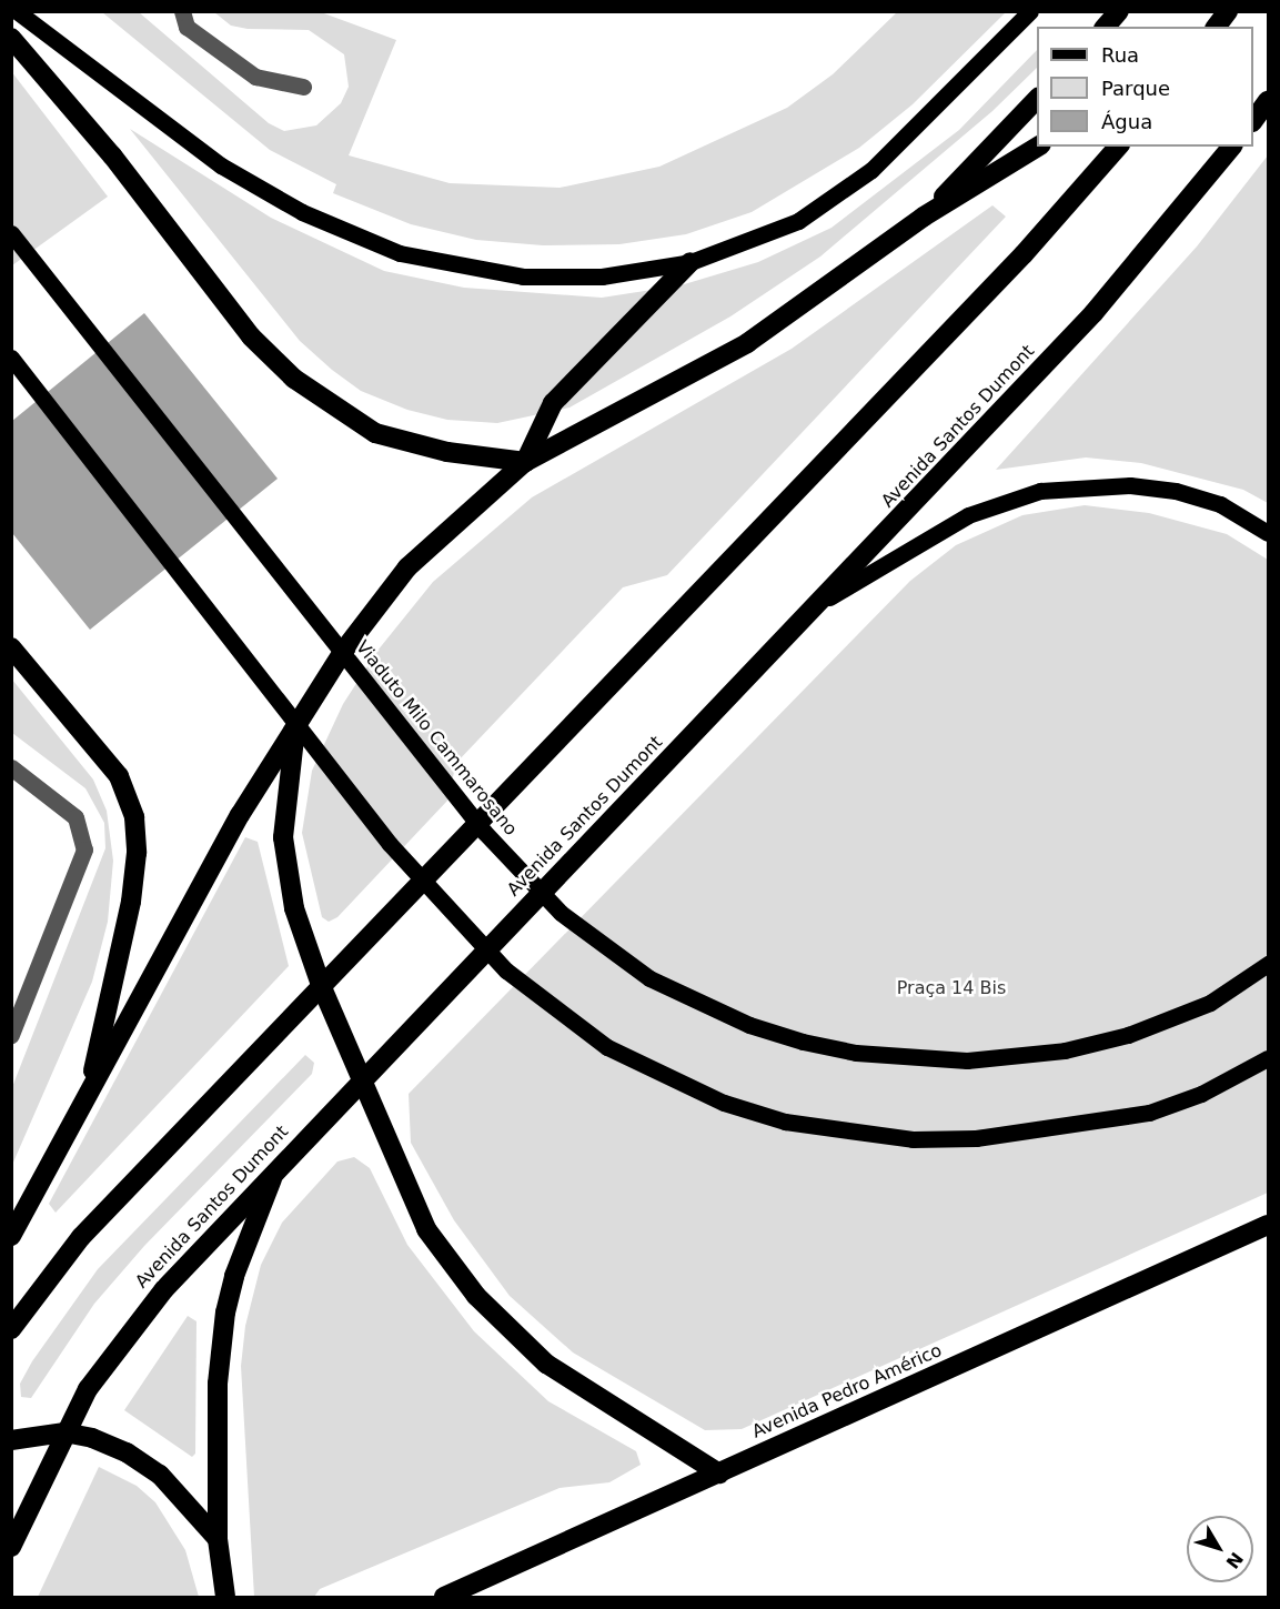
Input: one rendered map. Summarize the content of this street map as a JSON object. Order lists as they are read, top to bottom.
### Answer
{
  "streets": {
    "highway": ["Avenida Santos Dumont", "Avenida Pedro Américo"],
    "main road": ["Viaduto Milo Cammarosano"]
  },
  "parks": ["Praça 14 Bis"],
  "legend": ["Rua", "Parque", "Água"],
  "north": "bottom right"
}
